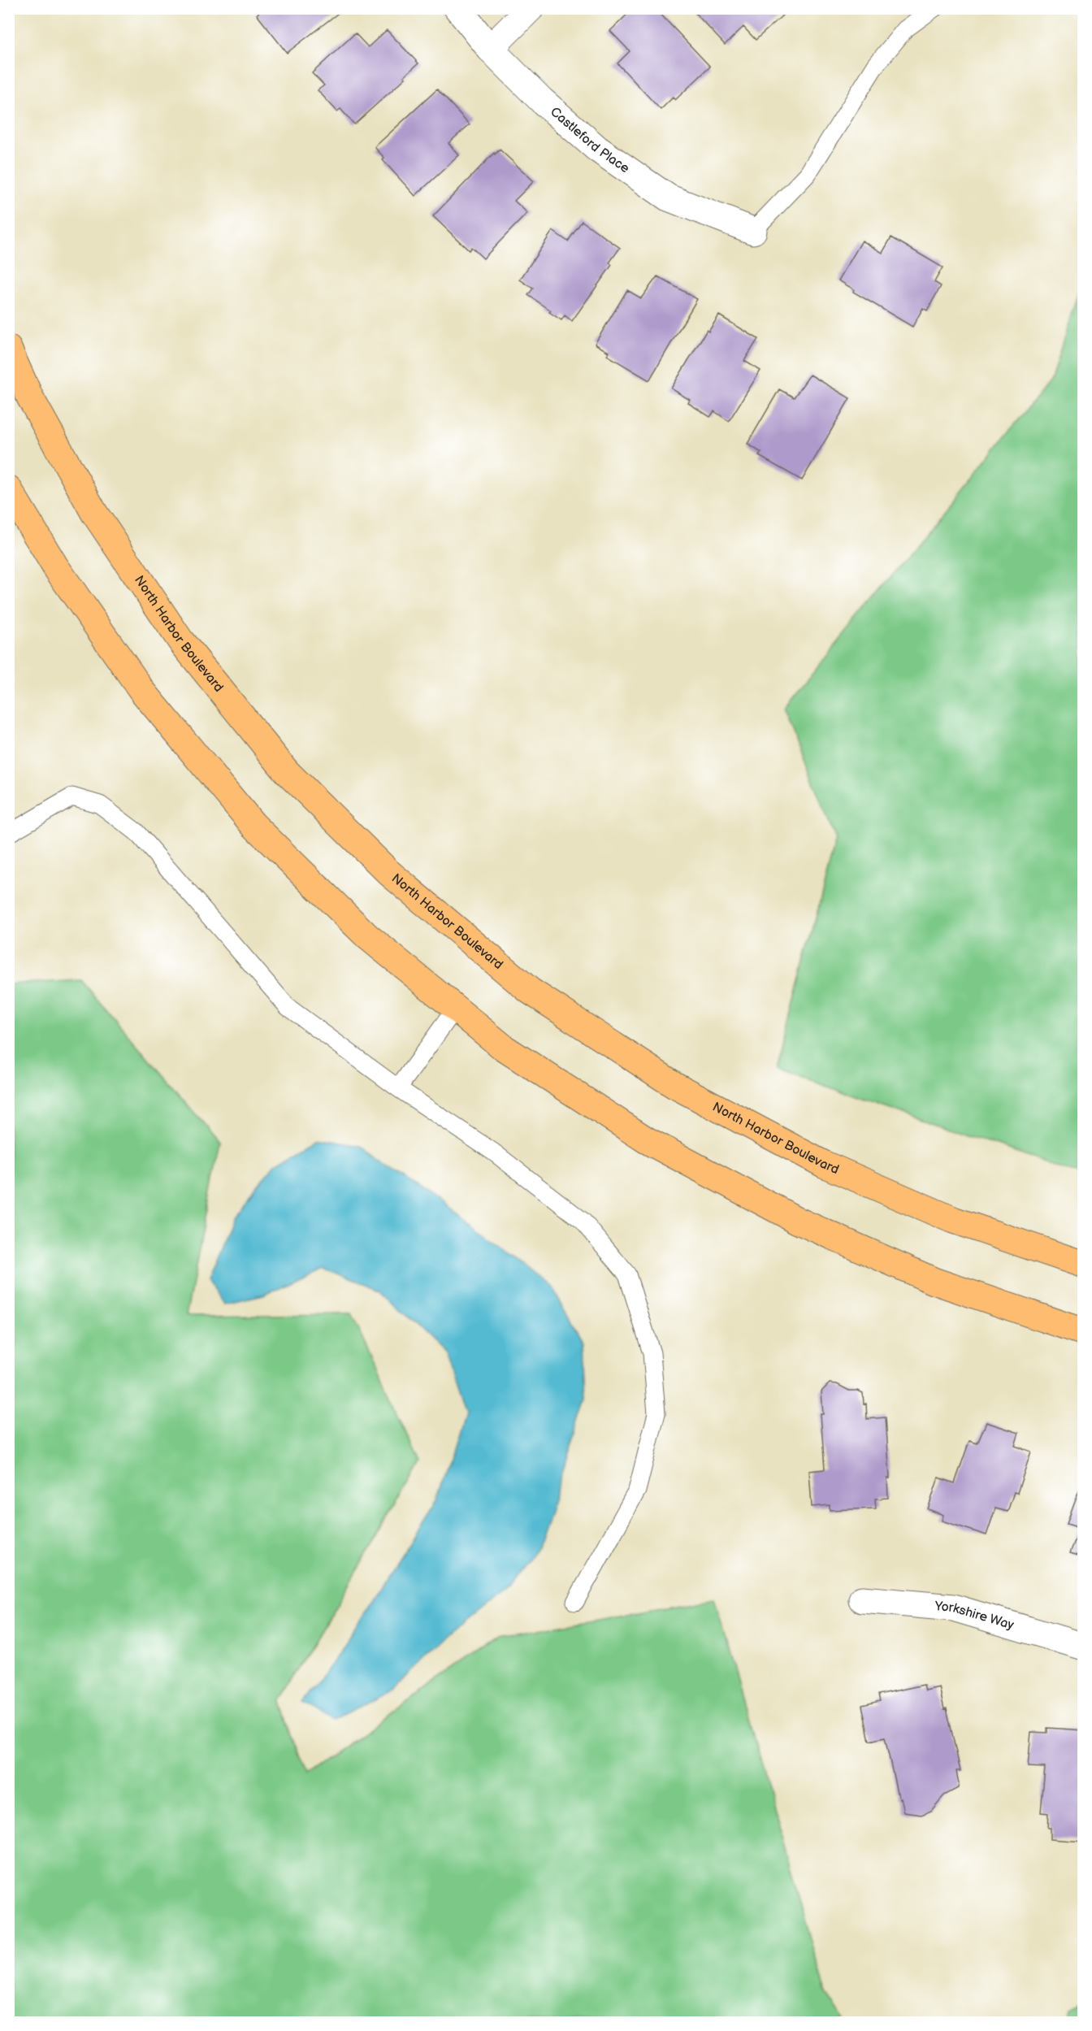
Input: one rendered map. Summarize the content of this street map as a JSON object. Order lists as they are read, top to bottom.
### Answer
{
  "streets": {
    "main road": ["North Harbor Boulevard"],
    "street": ["Castleford Place", "Yorkshire Way"]
  }
}
